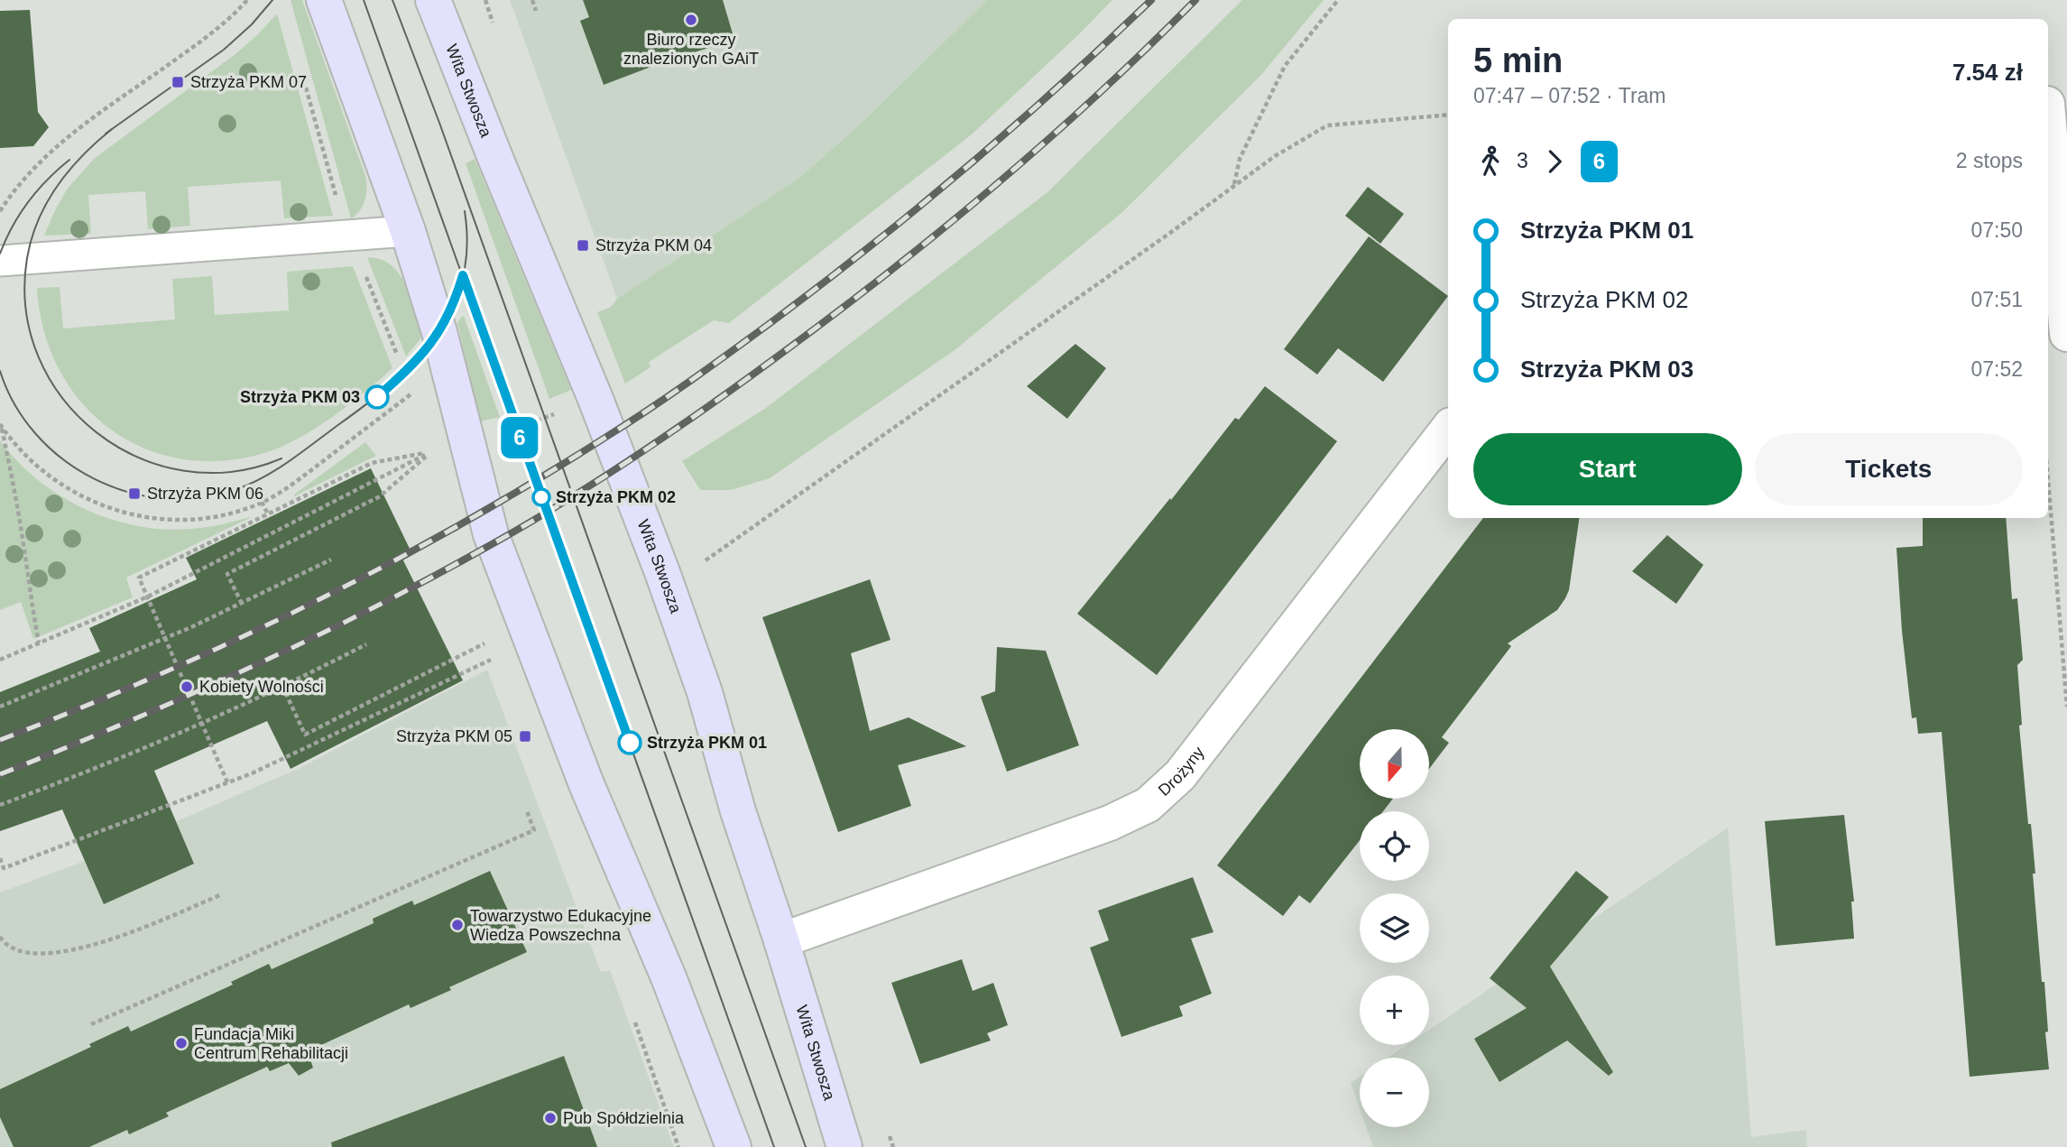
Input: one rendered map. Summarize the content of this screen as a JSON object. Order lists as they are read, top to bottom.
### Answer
{
  "streets": {
    "street": ["Wita Stwosza", "Drożyny"]
  },
  "crossings": [
    ["Wita Stwosza", "Drożyny"]
  ],
  "places": {
    "other": [
      "Biuro rzeczy znalezionych GAiT",
      "Strzyża PKM 03",
      "Strzyża PKM 02",
      "Kobiety Wolności",
      "Strzyża PKM 01",
      "Towarzystwo Edukacyjne Wiedza Powszechna",
      "Fundacja Miki Centrum Rehabilitacji",
      "Pub Spółdzielnia"
    ],
    "transit": [
      "Strzyża PKM 07",
      "Strzyża PKM 04",
      "Strzyża PKM 06",
      "Strzyża PKM 05"
    ]
  },
  "lines": ["tram line 6"],
  "north": "bottom",
  "page": {
    "on_map": "6",
    "heading": ["5 min", "07:47 – 07:52 · Tram", "7.54 zł"],
    "legs": ["3", "6", "2 stops"],
    "list": [
      {
        "name": "Strzyża PKM 01",
        "value": "07:50"
      },
      {
        "name": "Strzyża PKM 02",
        "value": "07:51"
      },
      {
        "name": "Strzyża PKM 03",
        "value": "07:52"
      }
    ],
    "buttons": ["Start", "Tickets"],
    "map_buttons": ["+", "−"]
  }
}
